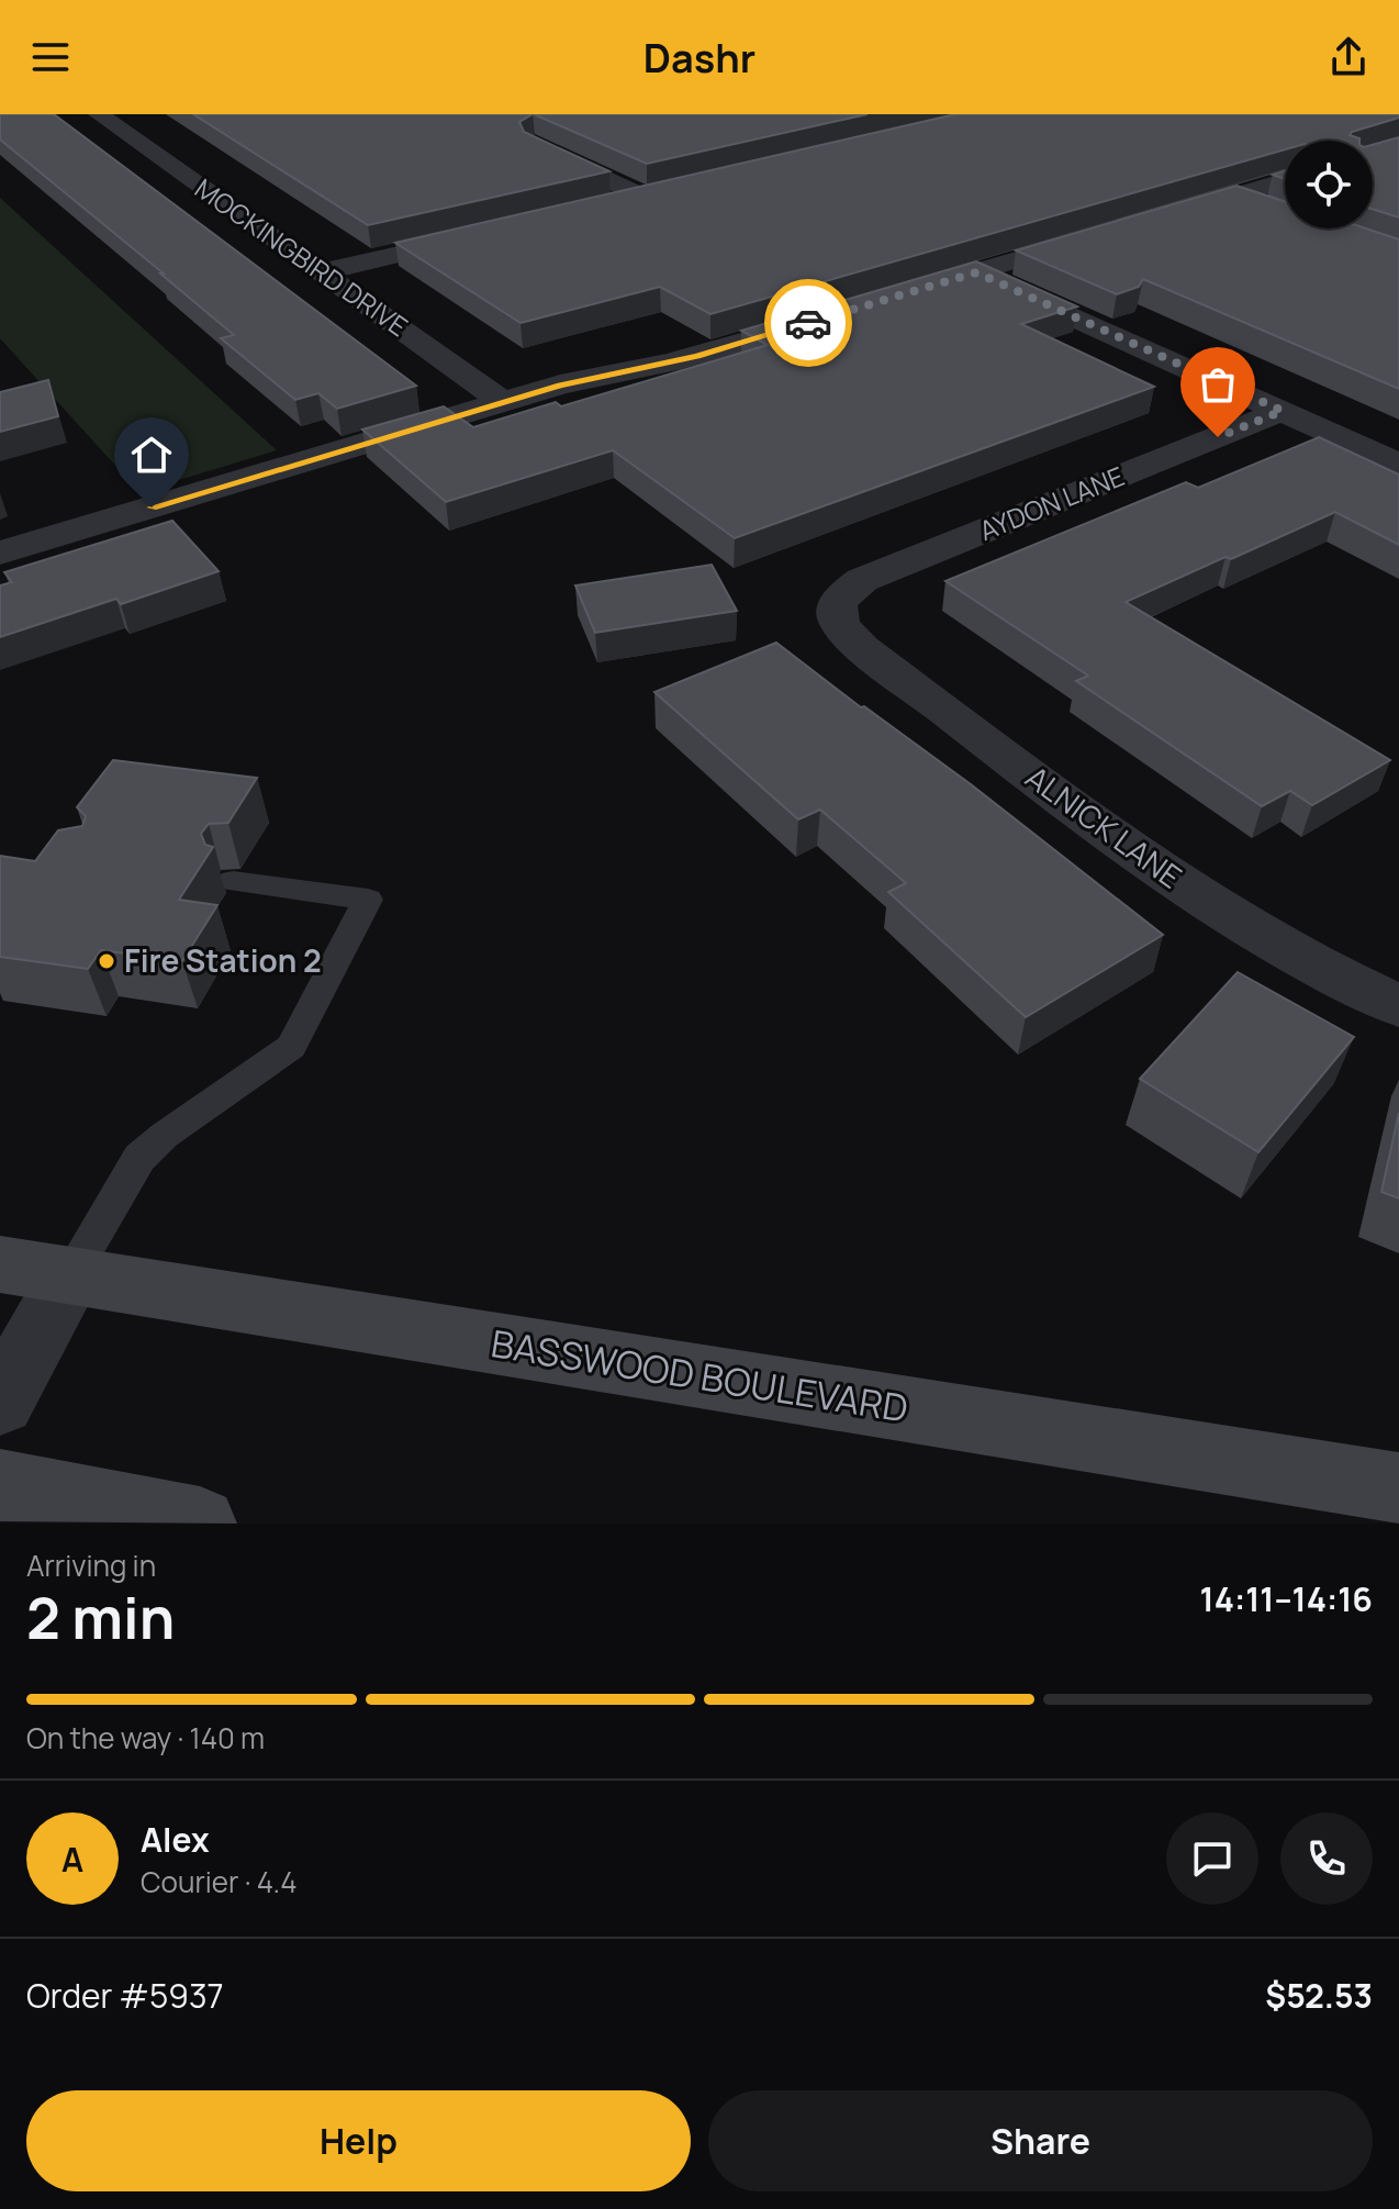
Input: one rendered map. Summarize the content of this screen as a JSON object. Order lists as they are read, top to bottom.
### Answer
{
  "streets": {
    "main road": ["BASSWOOD BOULEVARD"],
    "street": ["MOCKINGBIRD DRIVE", "AYDON LANE", "ALNICK LANE"]
  },
  "crossings": [
    ["AYDON LANE", "ALNICK LANE"]
  ],
  "places": ["Fire Station 2"],
  "page": {
    "header": "Dashr",
    "heading": ["2 min", "Arriving in", "14:11–14:16"],
    "panel": [
      "Alex",
      "Courier · 4.4",
      "Order #5937",
      "$52.53"
    ],
    "bar": "On the way · 140 m",
    "round": "A",
    "buttons": ["Help", "Share"]
  }
}
